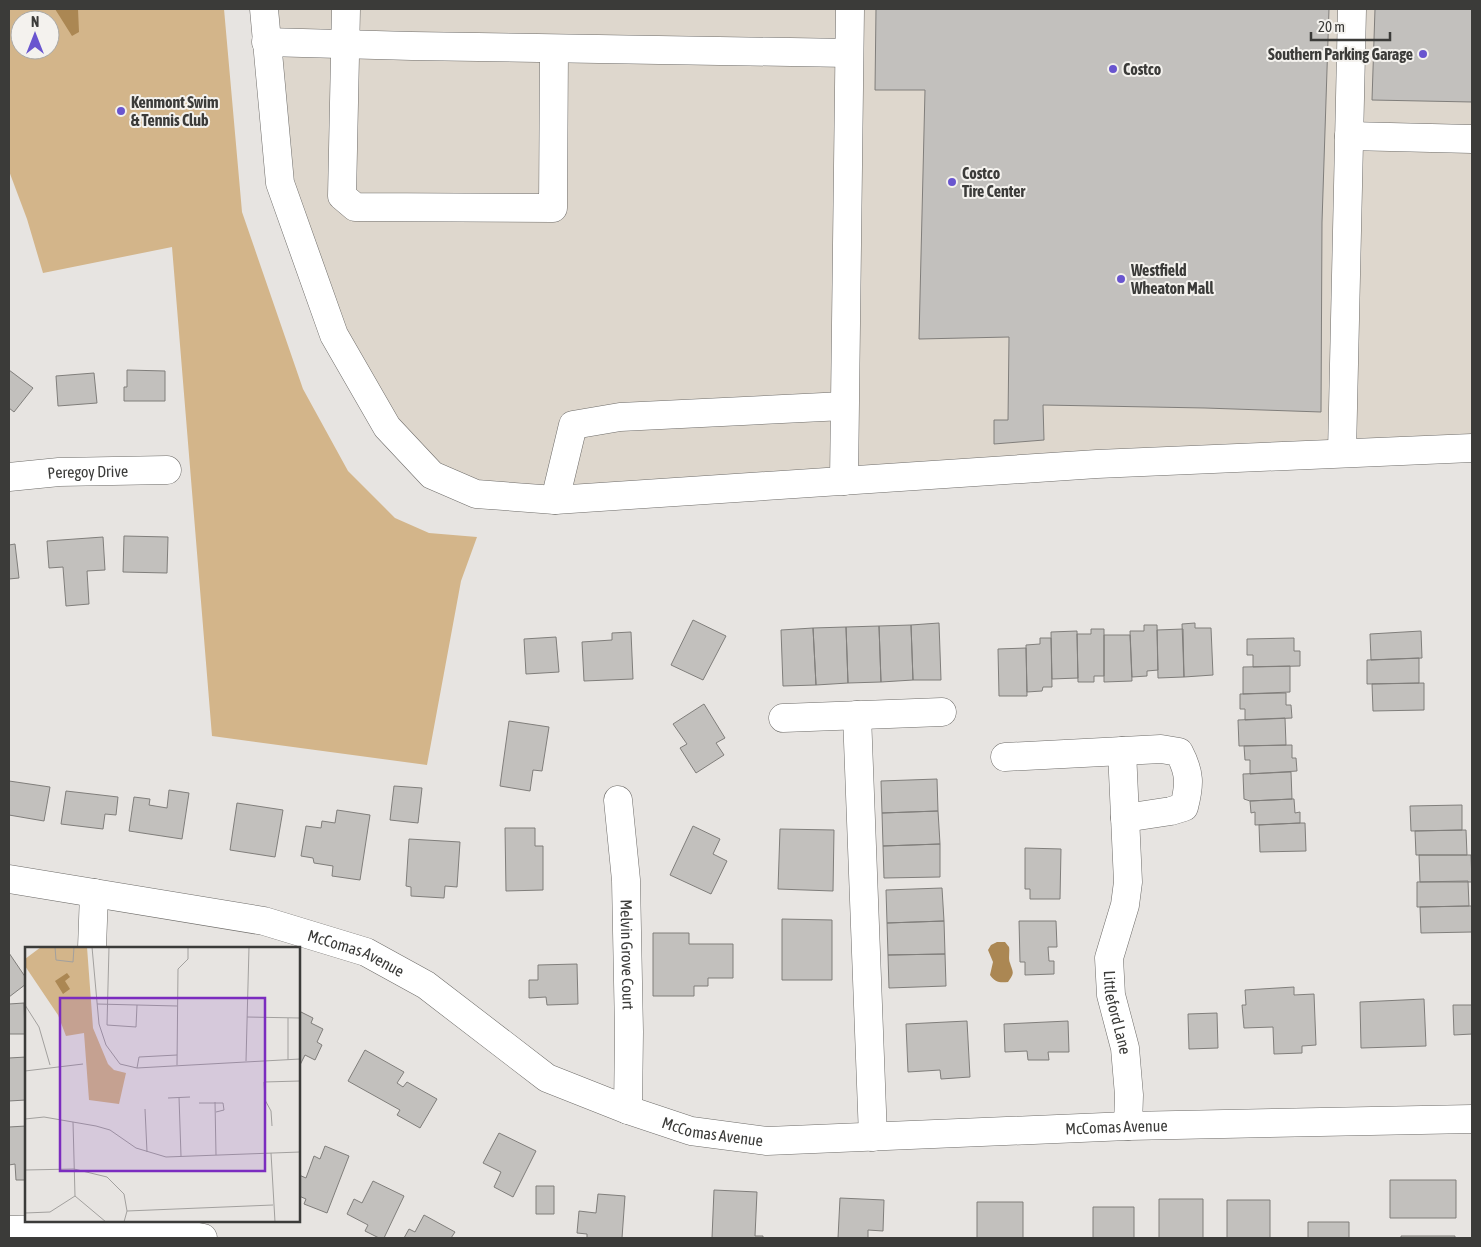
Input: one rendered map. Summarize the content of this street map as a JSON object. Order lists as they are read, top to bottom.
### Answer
{
  "streets": {
    "street": [
      "Peregoy Drive",
      "McComas Avenue",
      "Melvin Grove Court",
      "Littleford Lane"
    ]
  },
  "crossings": [
    ["McComas Avenue", "Melvin Grove Court"],
    ["McComas Avenue", "Littleford Lane"]
  ],
  "places": [
    "Southern Parking Garage",
    "Costco",
    "Kenmont Swim & Tennis Club",
    "Costco Tire Center",
    "Westfield Wheaton Mall"
  ],
  "scale_bar": "20 m",
  "north": "top"
}
